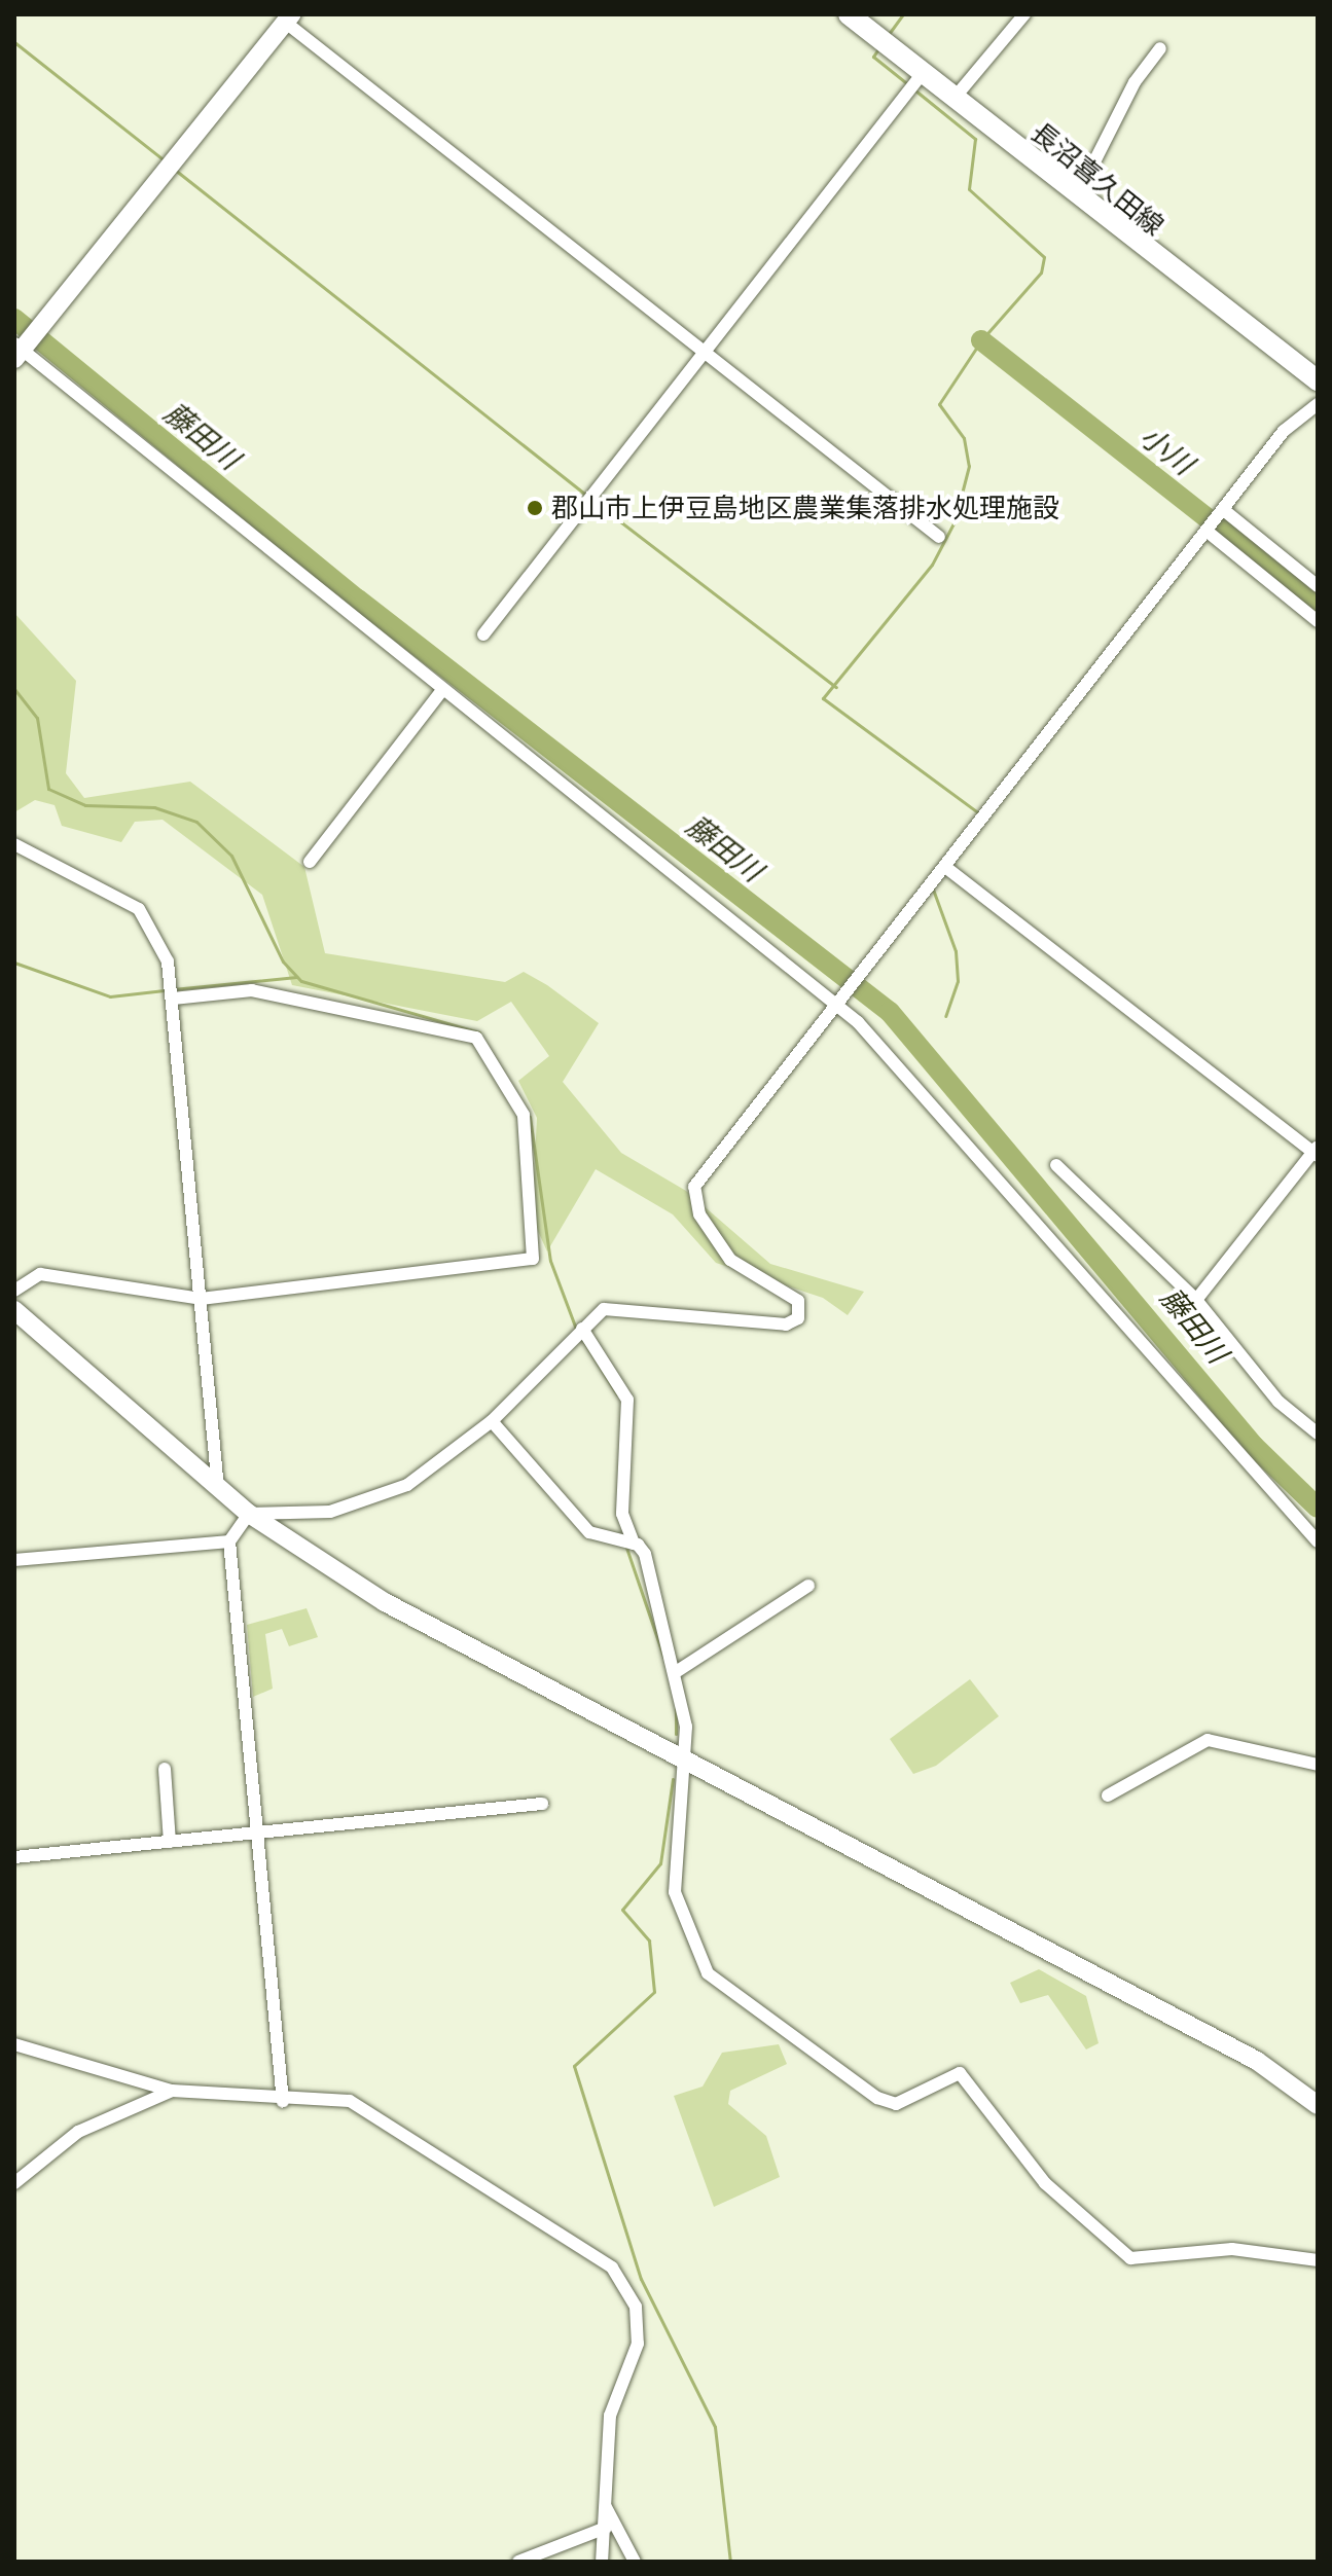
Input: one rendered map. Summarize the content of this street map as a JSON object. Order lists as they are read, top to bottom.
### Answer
{
  "streets": {
    "main road": ["長沼喜久田線"]
  },
  "water": ["藤田川", "小川"],
  "places": ["郡山市上伊豆島地区農業集落排水処理施設"]
}
